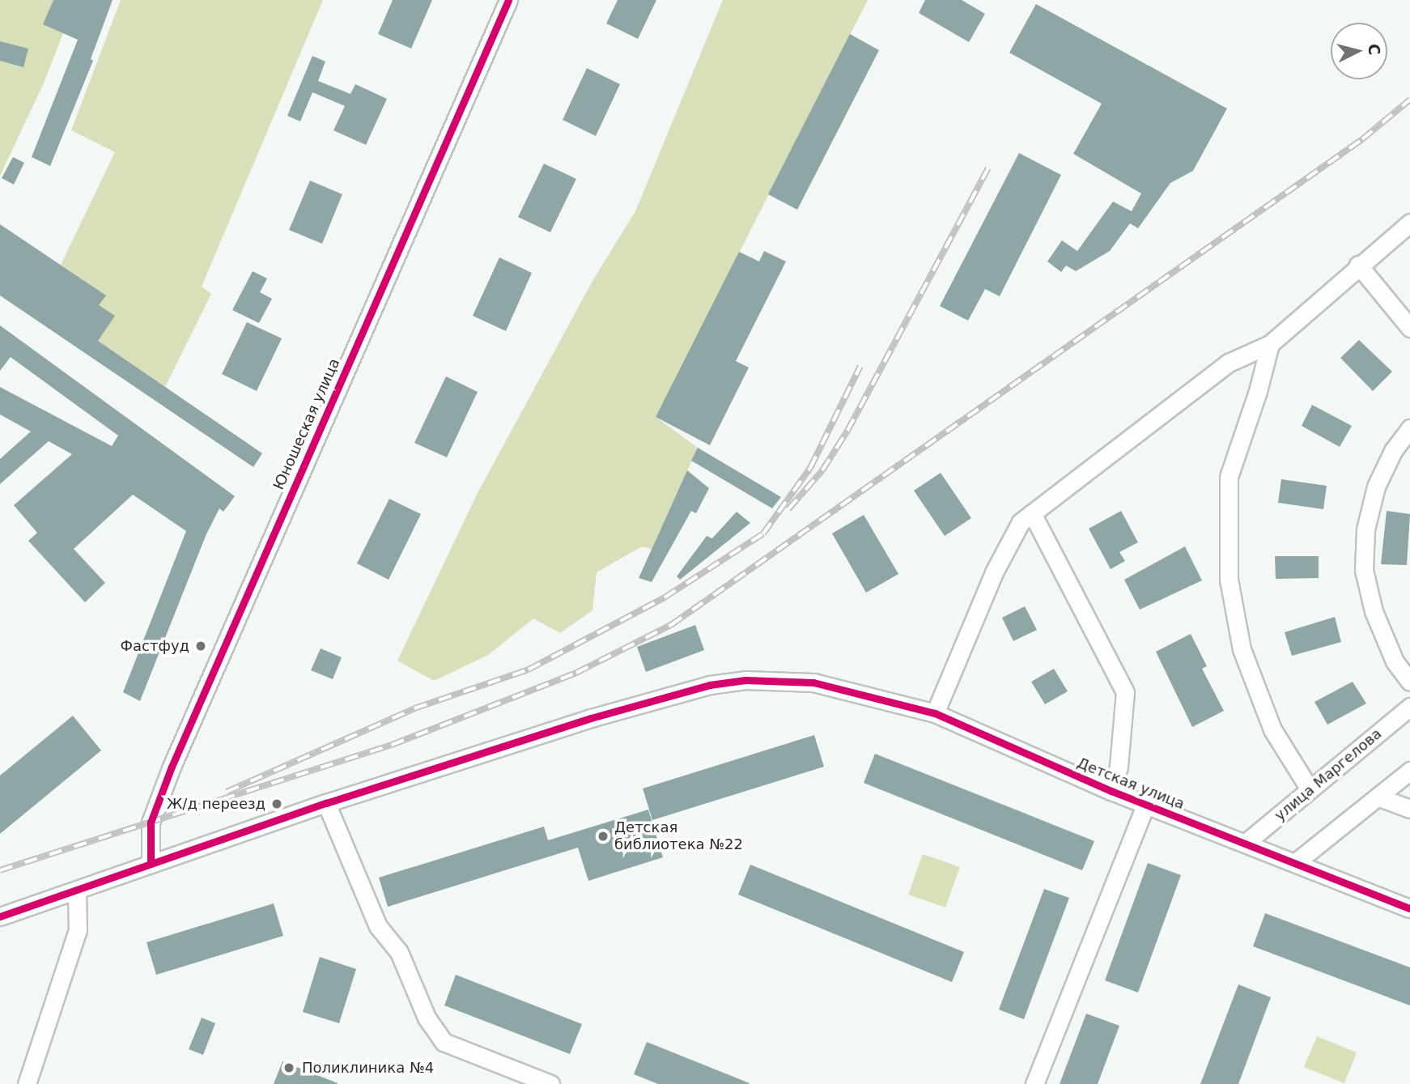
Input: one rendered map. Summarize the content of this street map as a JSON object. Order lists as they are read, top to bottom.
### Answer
{
  "streets": {
    "street": ["Юношеская улица", "улица Маргелова", "Детская улица"]
  },
  "crossings": [
    ["улица Маргелова", "Детская улица"]
  ],
  "places": [
    "Фастфуд",
    "Ж/д переезд",
    "Детская библиотека №22",
    "Поликлиника №4"
  ],
  "north": "right"
}
